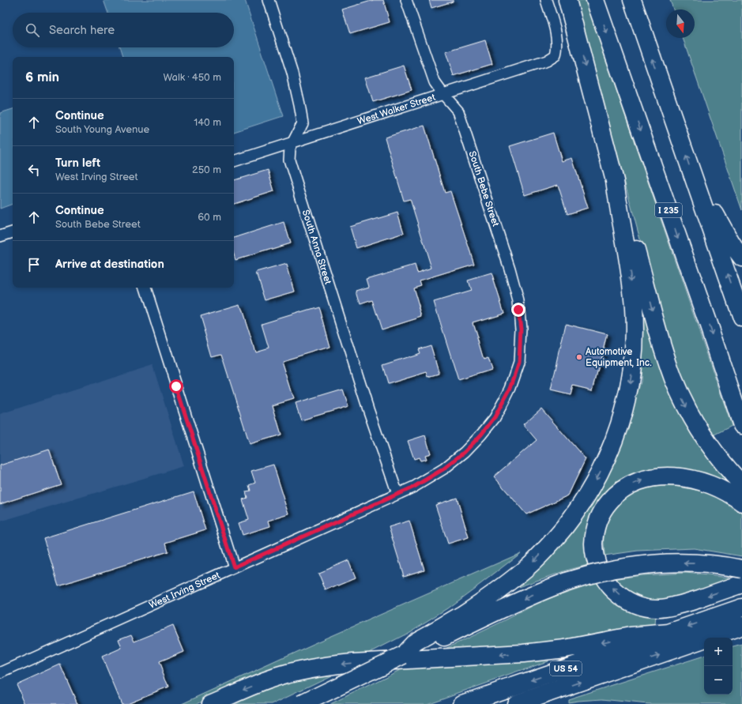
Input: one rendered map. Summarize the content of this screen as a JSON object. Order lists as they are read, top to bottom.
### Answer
{
  "streets": {
    "highway": ["I 235", "US 54"],
    "street": [
      "West Walker Street",
      "South Bebe Street",
      "South Anna Street",
      "West Irving Street"
    ]
  },
  "crossings": [
    ["West Walker Street", "South Bebe Street"],
    ["West Walker Street", "South Anna Street"],
    ["South Bebe Street", "West Irving Street"],
    ["South Anna Street", "West Irving Street"]
  ],
  "places": ["Automotive Equipment, Inc."],
  "north": "bottom",
  "page": {
    "search": "Search here",
    "heading": ["6 min", "Walk · 450 m"],
    "list": [
      ["Continue", "South Young Avenue", "140 m"],
      ["Turn left", "West Irving Street", "250 m"],
      ["Continue", "South Bebe Street", "60 m"],
      "Arrive at destination"
    ],
    "map_buttons": ["+", "−"]
  }
}
